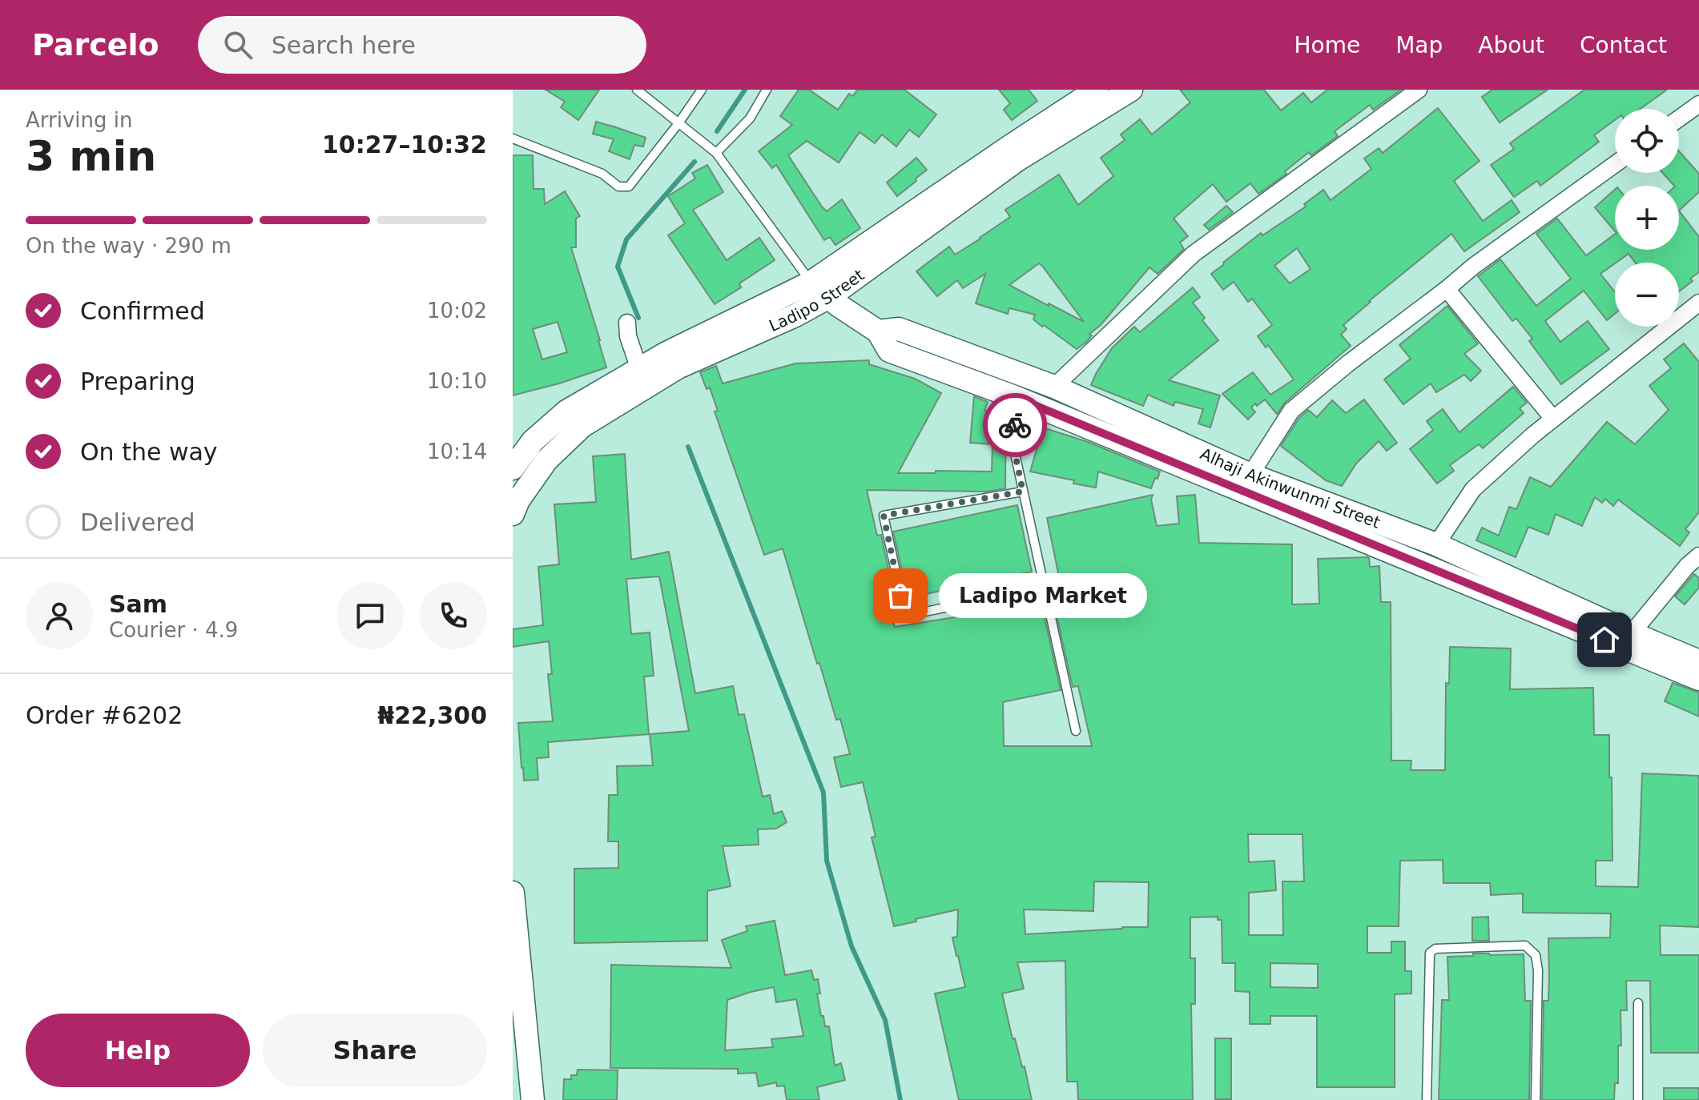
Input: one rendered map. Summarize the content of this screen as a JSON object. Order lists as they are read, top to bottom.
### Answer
{
  "streets": {
    "street": ["Ladipo Street", "Alhaji Akinwunmi Street"]
  },
  "crossings": [
    ["Ladipo Street", "Alhaji Akinwunmi Street"]
  ],
  "places": ["Ladipo Market"],
  "page": {
    "header": "Parcelo",
    "search": "Search here",
    "nav": [
      "Home",
      "Map",
      "About",
      "Contact"
    ],
    "heading": ["3 min", "Arriving in", "10:27–10:32"],
    "panel": [
      "Sam",
      "Courier · 4.9",
      "Order #6202",
      "₦22,300"
    ],
    "map_buttons": ["+", "−"],
    "bar": "On the way · 290 m",
    "list": [
      ["Confirmed", "10:02"],
      ["Preparing", "10:10"],
      ["On the way", "10:14"],
      "Delivered"
    ],
    "bubble": "Ladipo Market",
    "buttons": ["Help", "Share"]
  }
}
